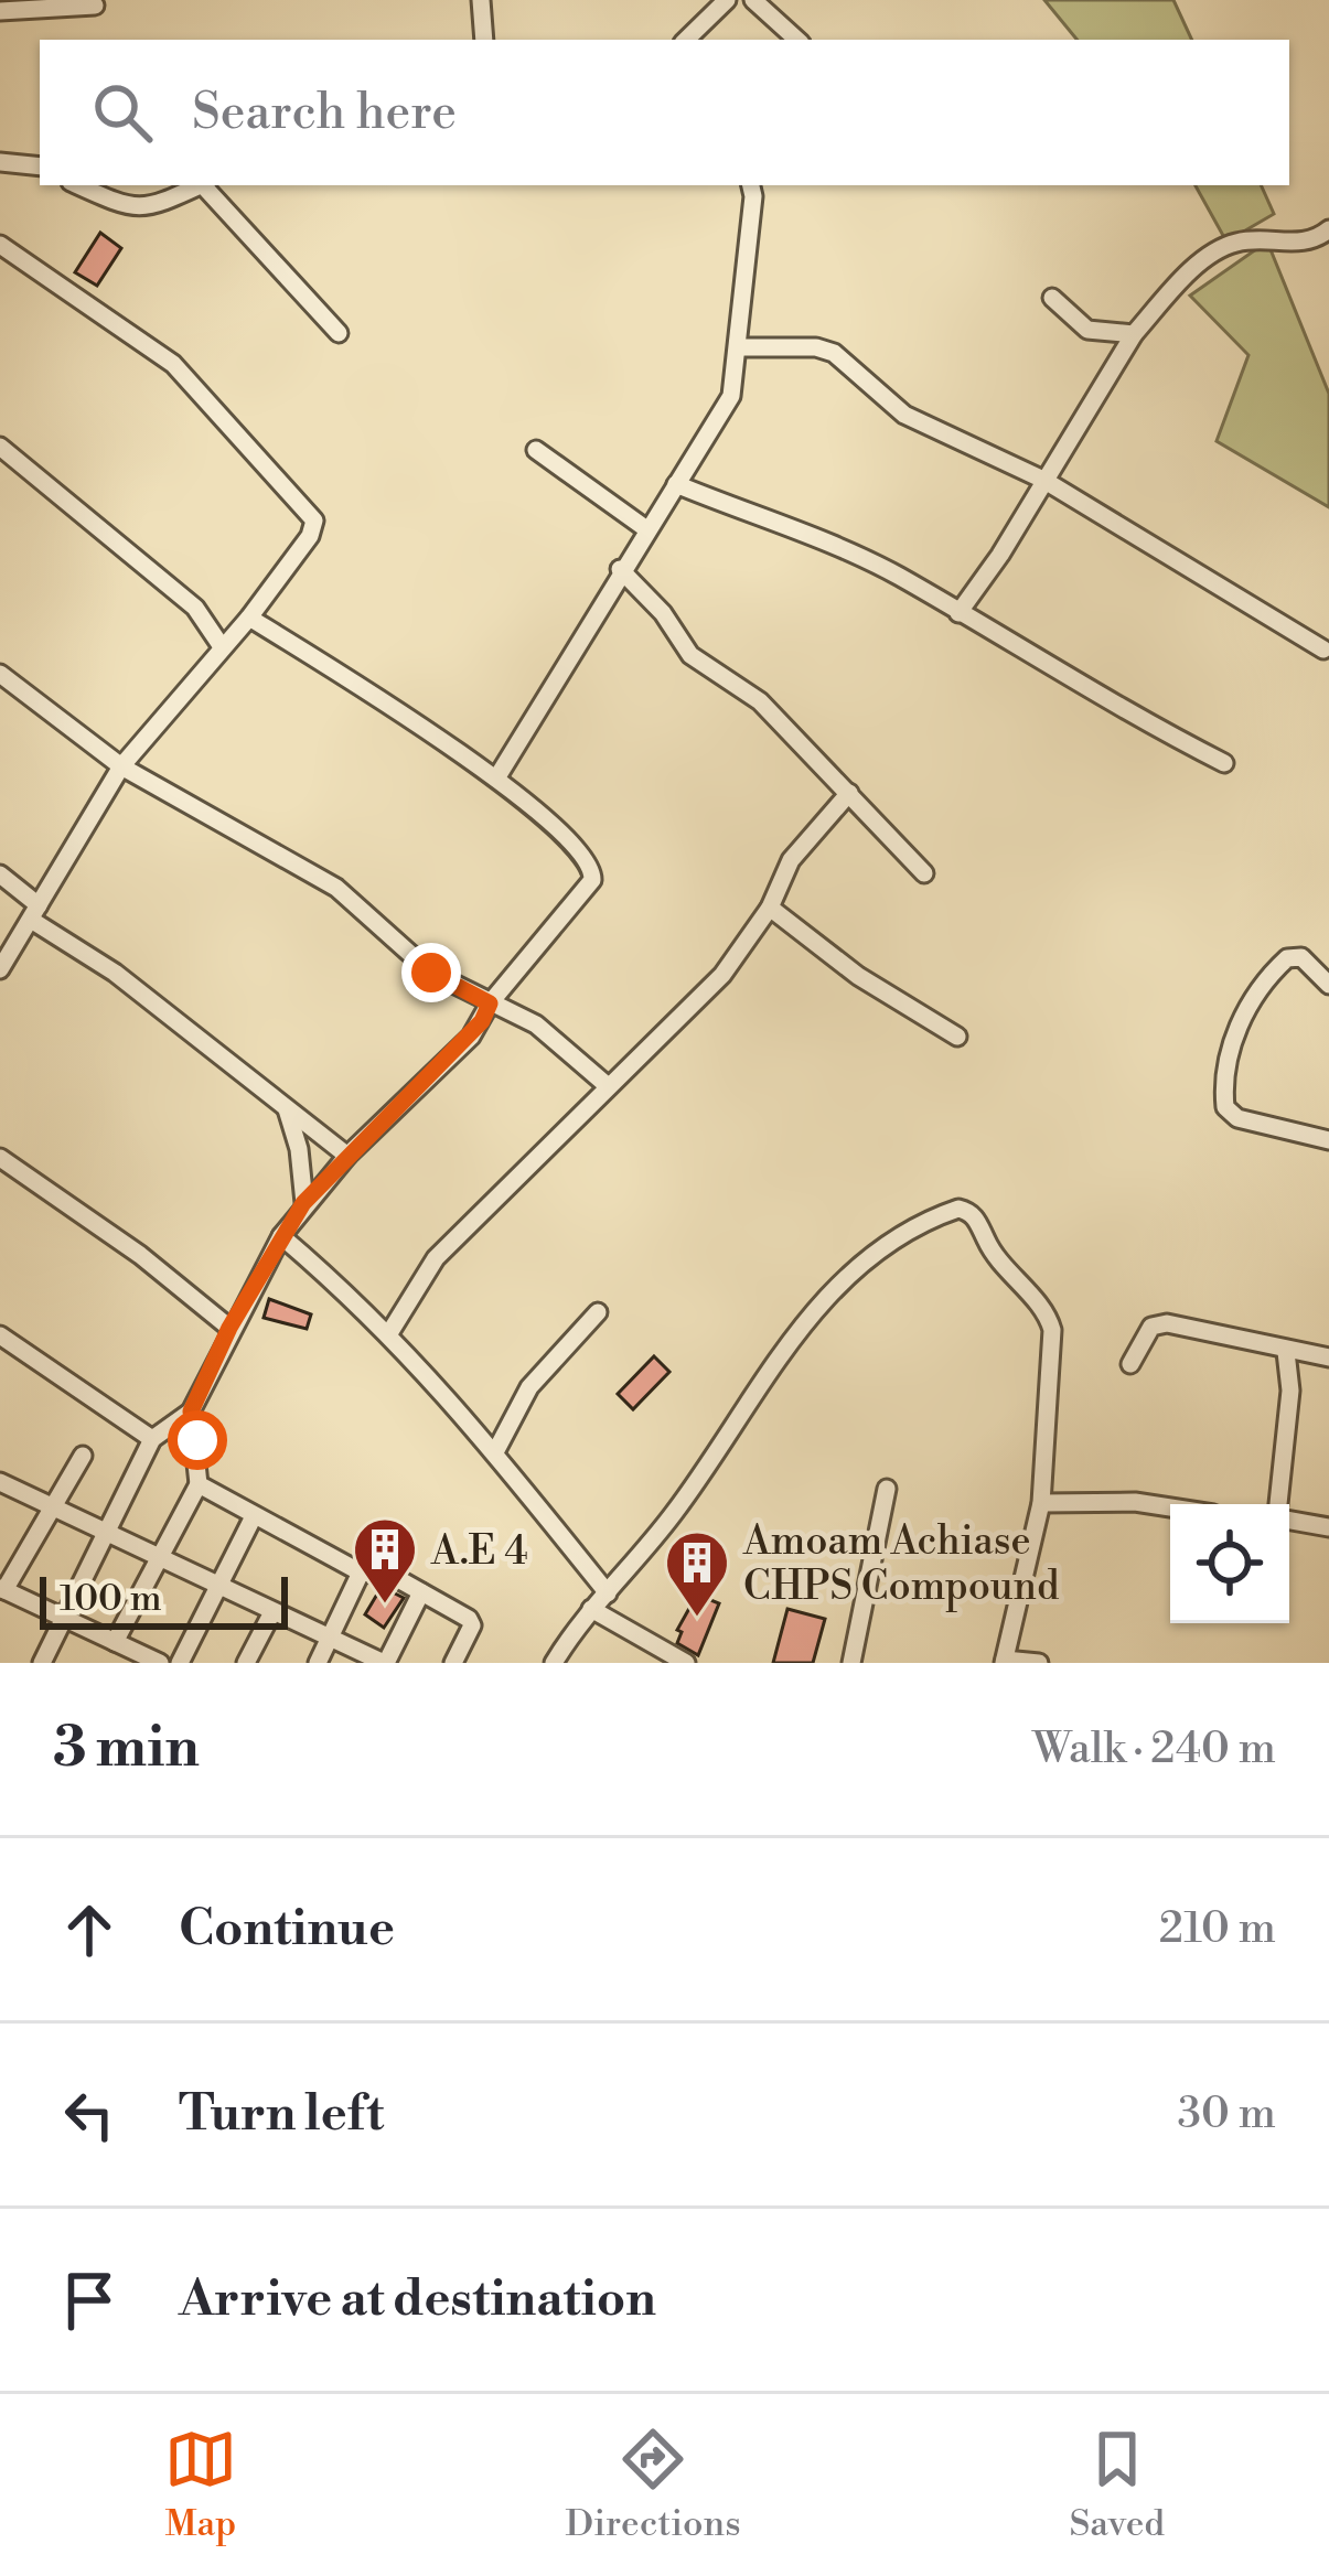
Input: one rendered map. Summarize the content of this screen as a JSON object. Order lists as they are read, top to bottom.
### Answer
{
  "places": {
    "building": ["A.E 4", "Amoam Achiase CHPS Compound"]
  },
  "scale_bar": "100 m",
  "page": {
    "search": "Search here",
    "scale": "100 m",
    "heading": ["3 min", "Walk · 240 m"],
    "list": [
      ["Continue", "210 m"],
      ["Turn left", "30 m"],
      "Arrive at destination"
    ],
    "nav": ["Map", "Directions", "Saved"]
  }
}
